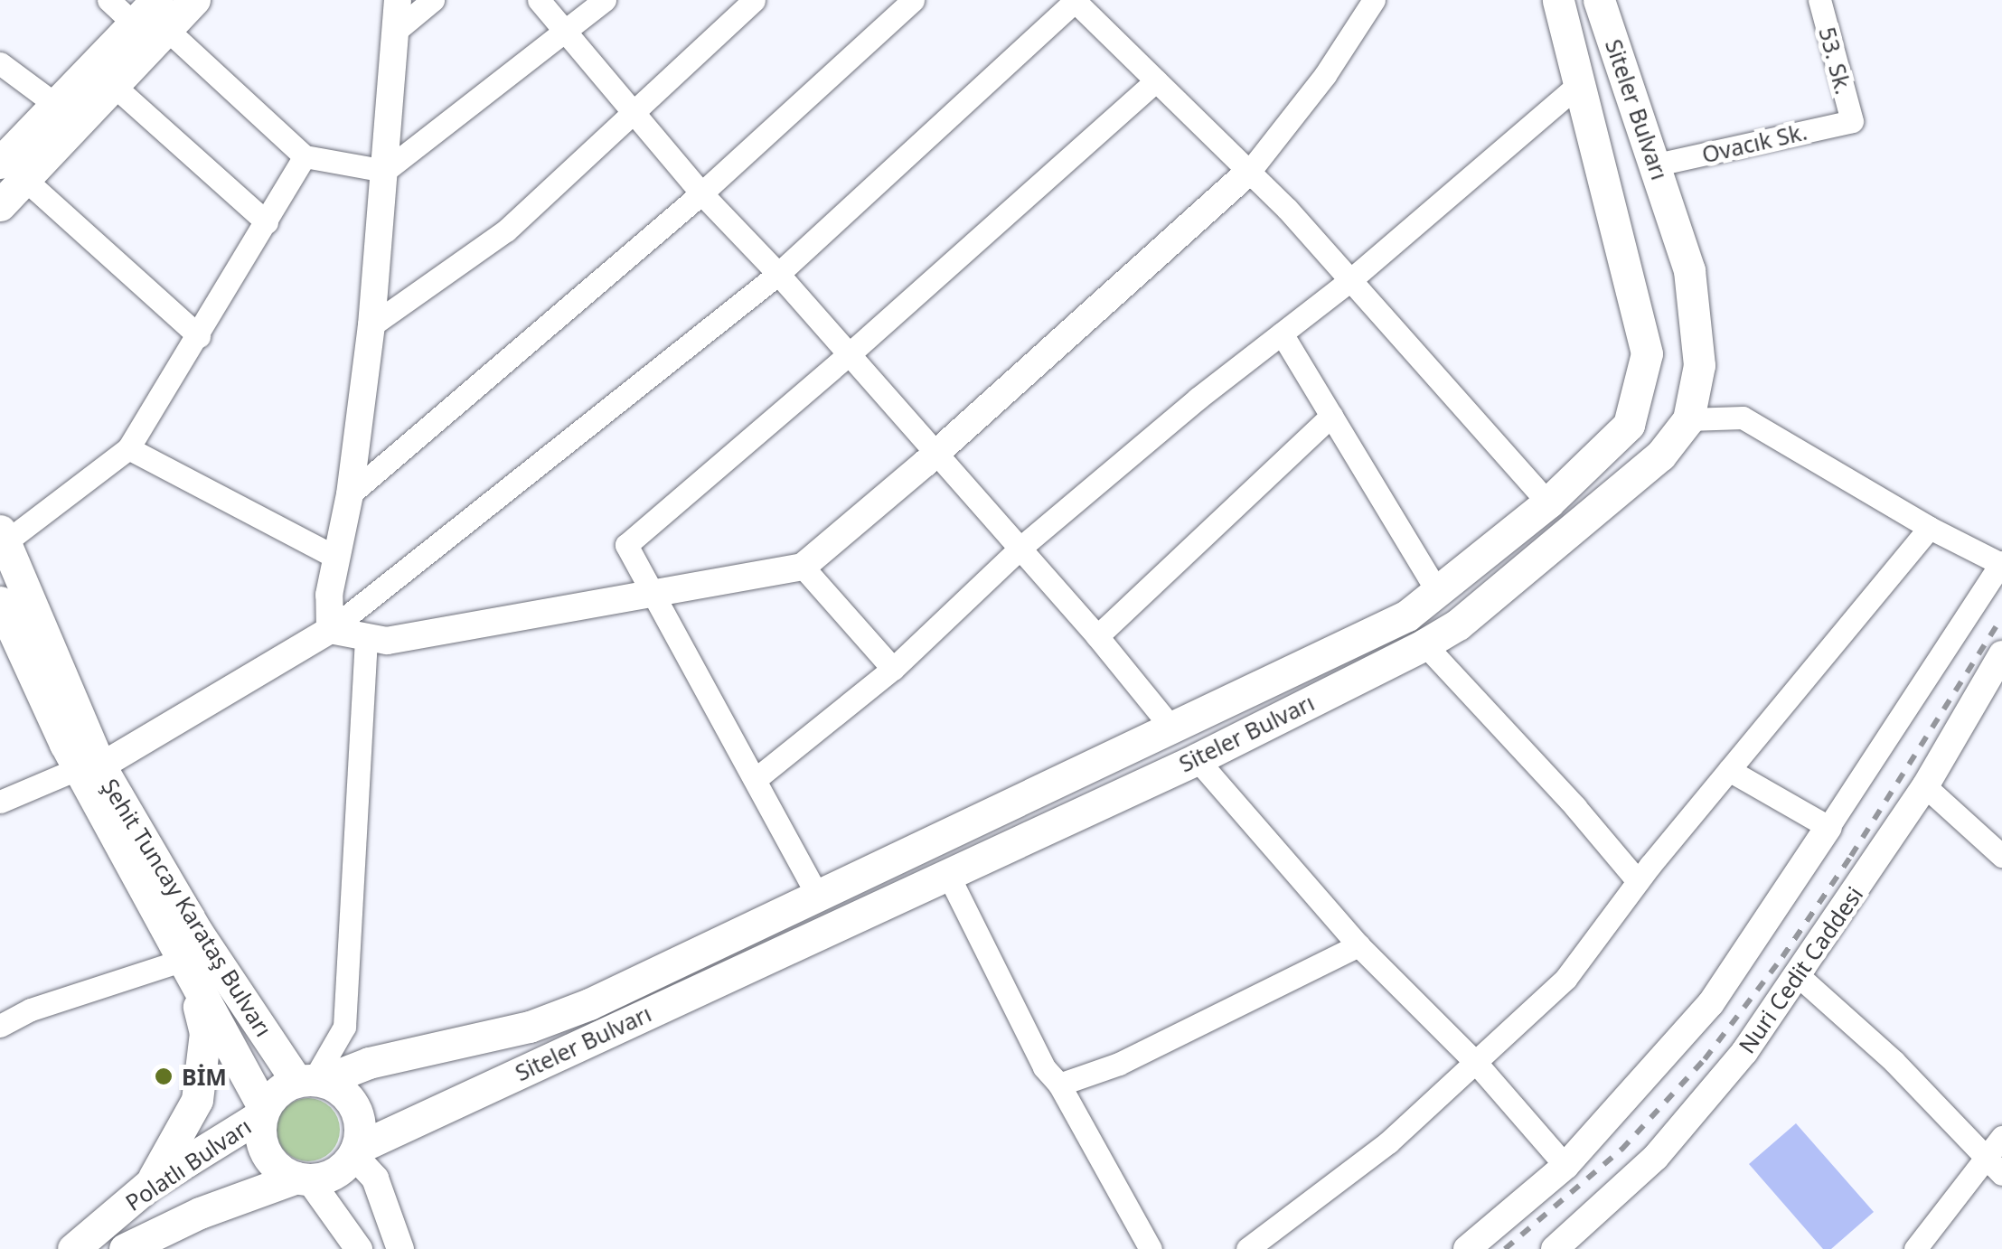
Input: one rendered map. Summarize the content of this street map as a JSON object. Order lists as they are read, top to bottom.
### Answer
{
  "streets": {
    "main road": ["Siteler Bulvarı", "Şehit Tuncay Karataş Bulvarı", "Polatlı Bulvarı"],
    "street": ["53. Sk.", "Ovacık Sk.", "Nuri Cedit Caddesi"]
  },
  "crossings": [
    ["53. Sk.", "Ovacık Sk."],
    ["Siteler Bulvarı", "Ovacık Sk."],
    ["Siteler Bulvarı", "Şehit Tuncay Karataş Bulvarı"],
    ["Siteler Bulvarı", "Polatlı Bulvarı"],
    ["Şehit Tuncay Karataş Bulvarı", "Polatlı Bulvarı"]
  ],
  "places": ["BİM"]
}
